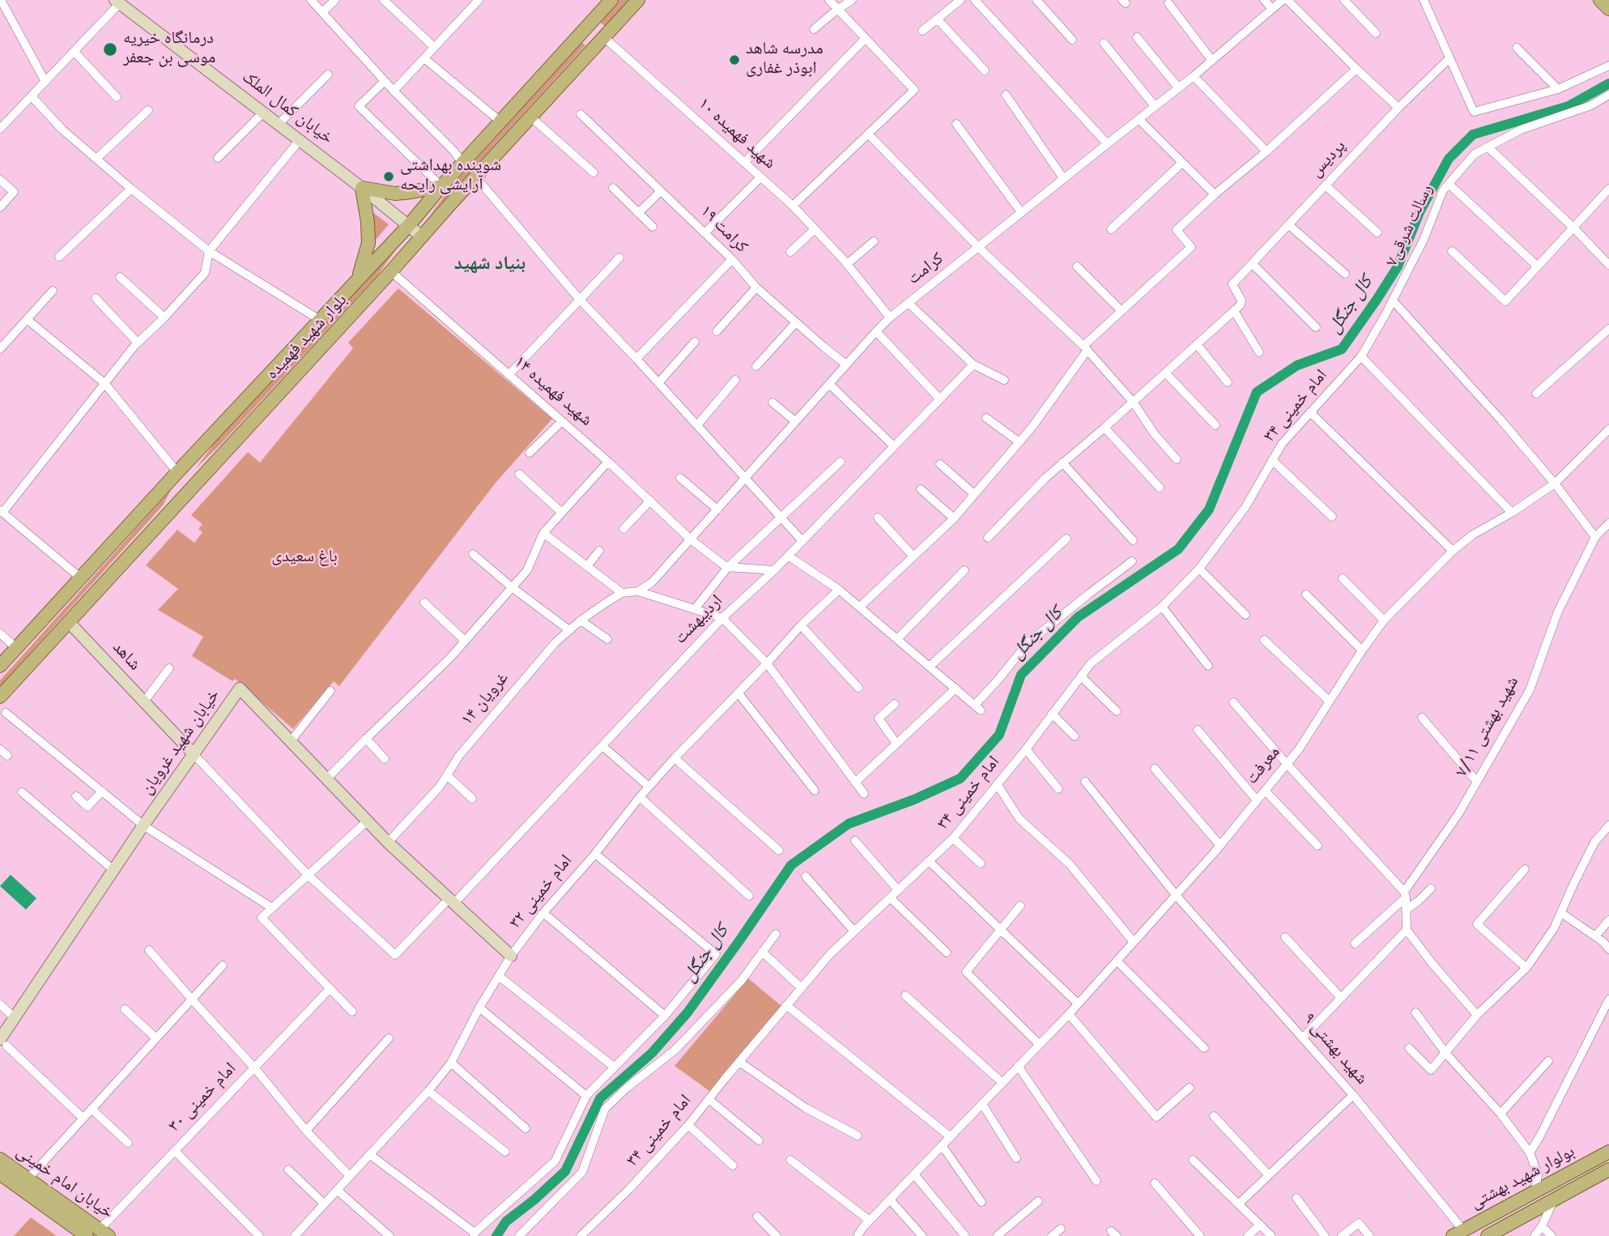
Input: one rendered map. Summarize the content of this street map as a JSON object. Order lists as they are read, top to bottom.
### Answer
{
  "streets": {
    "main road": ["بلوار شهید فهمیده", "بولوار شهید بهشتی", "خیابان امام خمینی"],
    "street": [
      "خیابان کمال الملک",
      "شهید فهمیده ۱۰",
      "پردیس",
      "رسالت شرقی۷",
      "کرامت ۱۹",
      "کرامت",
      "شهید فهمیده ۱۴",
      "امام خمینی ۳۴",
      "اردیبهشت",
      "شاهد",
      "غرویان ۱۴",
      "شهید بهشتی ۷/۱۱",
      "خیابان شهید غرویان",
      "معرفت",
      "امام خمینی ۳۲",
      "شهید بهشتی ۹",
      "امام خمینی ۳۰"
    ]
  },
  "crossings": [
    ["خیابان کمال الملک", "بلوار شهید فهمیده"],
    ["شهید فهمیده ۱۰", "کرامت"],
    ["شهید فهمیده ۱۰", "بلوار شهید فهمیده"],
    ["رسالت شرقی۷", "امام خمینی ۳۴"],
    ["کرامت ۱۹", "کرامت"],
    ["کرامت", "شهید فهمیده ۱۴"],
    ["بلوار شهید فهمیده", "شهید فهمیده ۱۴"],
    ["بلوار شهید فهمیده", "شاهد"],
    ["اردیبهشت", "خیابان شهید غرویان"],
    ["شاهد", "خیابان شهید غرویان"],
    ["غرویان ۱۴", "خیابان شهید غرویان"],
    ["خیابان شهید غرویان", "امام خمینی ۳۲"],
    ["معرفت", "شهید بهشتی ۹"],
    ["شهید بهشتی ۹", "بولوار شهید بهشتی"],
    ["امام خمینی ۳۰", "خیابان امام خمینی"]
  ],
  "districts": ["بنیاد شهید"],
  "water": ["کال جنگل"],
  "parks": ["باغ سعیدی"],
  "places": ["درمانگاه خیریه موسی بن جعفر", "مدرسه شاهد ابوذر غفاری", "شوینده بهداشتی آرایشی رایحه"]
}
